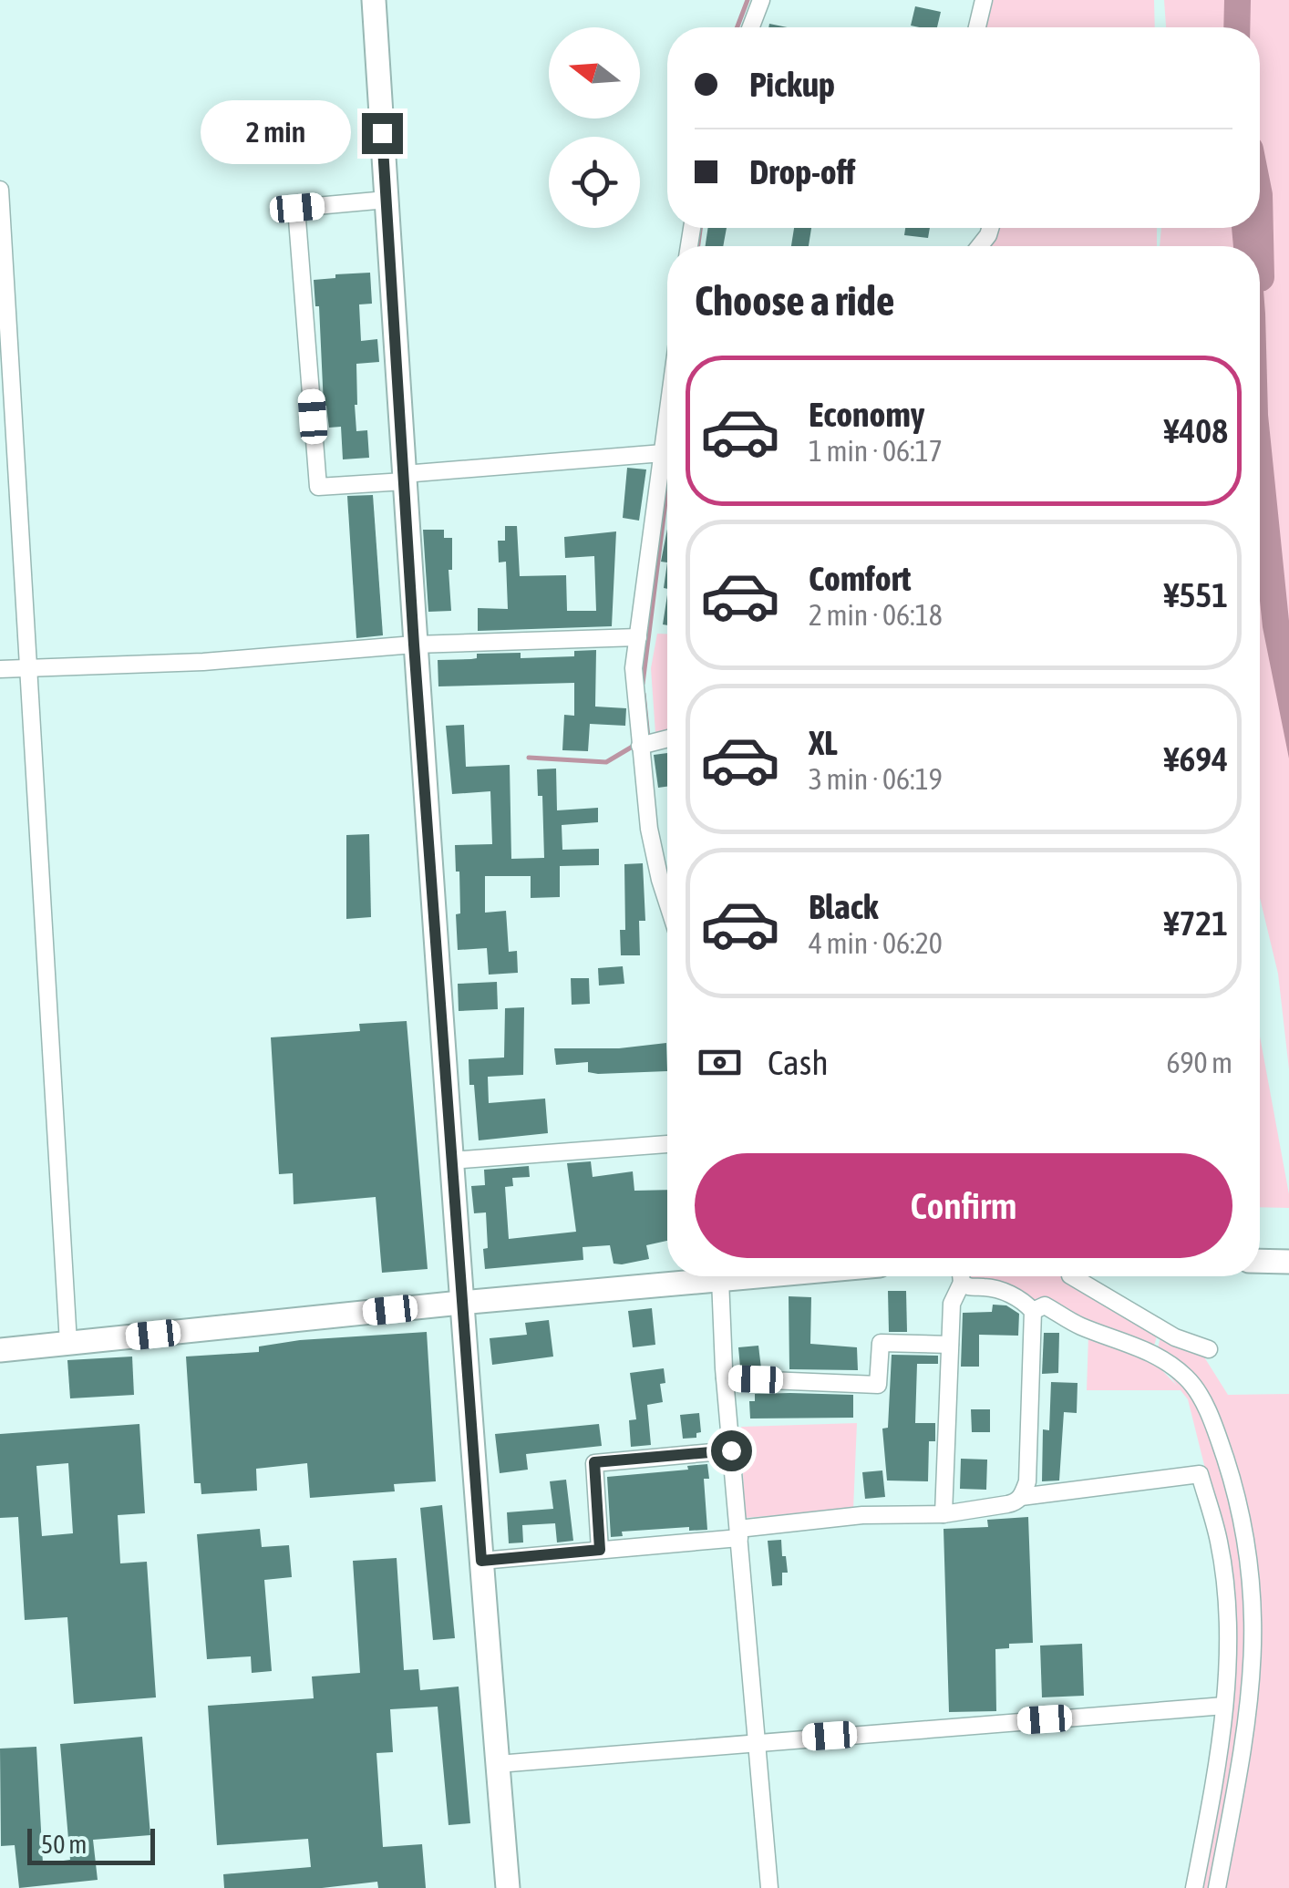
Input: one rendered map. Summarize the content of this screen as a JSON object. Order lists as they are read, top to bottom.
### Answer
{
  "scale_bar": "50 m",
  "north": "left",
  "page": {
    "banner": ["Pickup", "Drop-off"],
    "bubble": "2 min",
    "heading": "Choose a ride",
    "list": [
      {
        "name": "Economy",
        "note": "1 min · 06:17",
        "value": "¥408"
      },
      {
        "name": "Comfort",
        "note": "2 min · 06:18",
        "value": "¥551"
      },
      {
        "name": "XL",
        "note": "3 min · 06:19",
        "value": "¥694"
      },
      {
        "name": "Black",
        "note": "4 min · 06:20",
        "value": "¥721"
      }
    ],
    "pay": ["Cash", "690 m"],
    "buttons": "Confirm",
    "scale": "50 m"
  }
}
